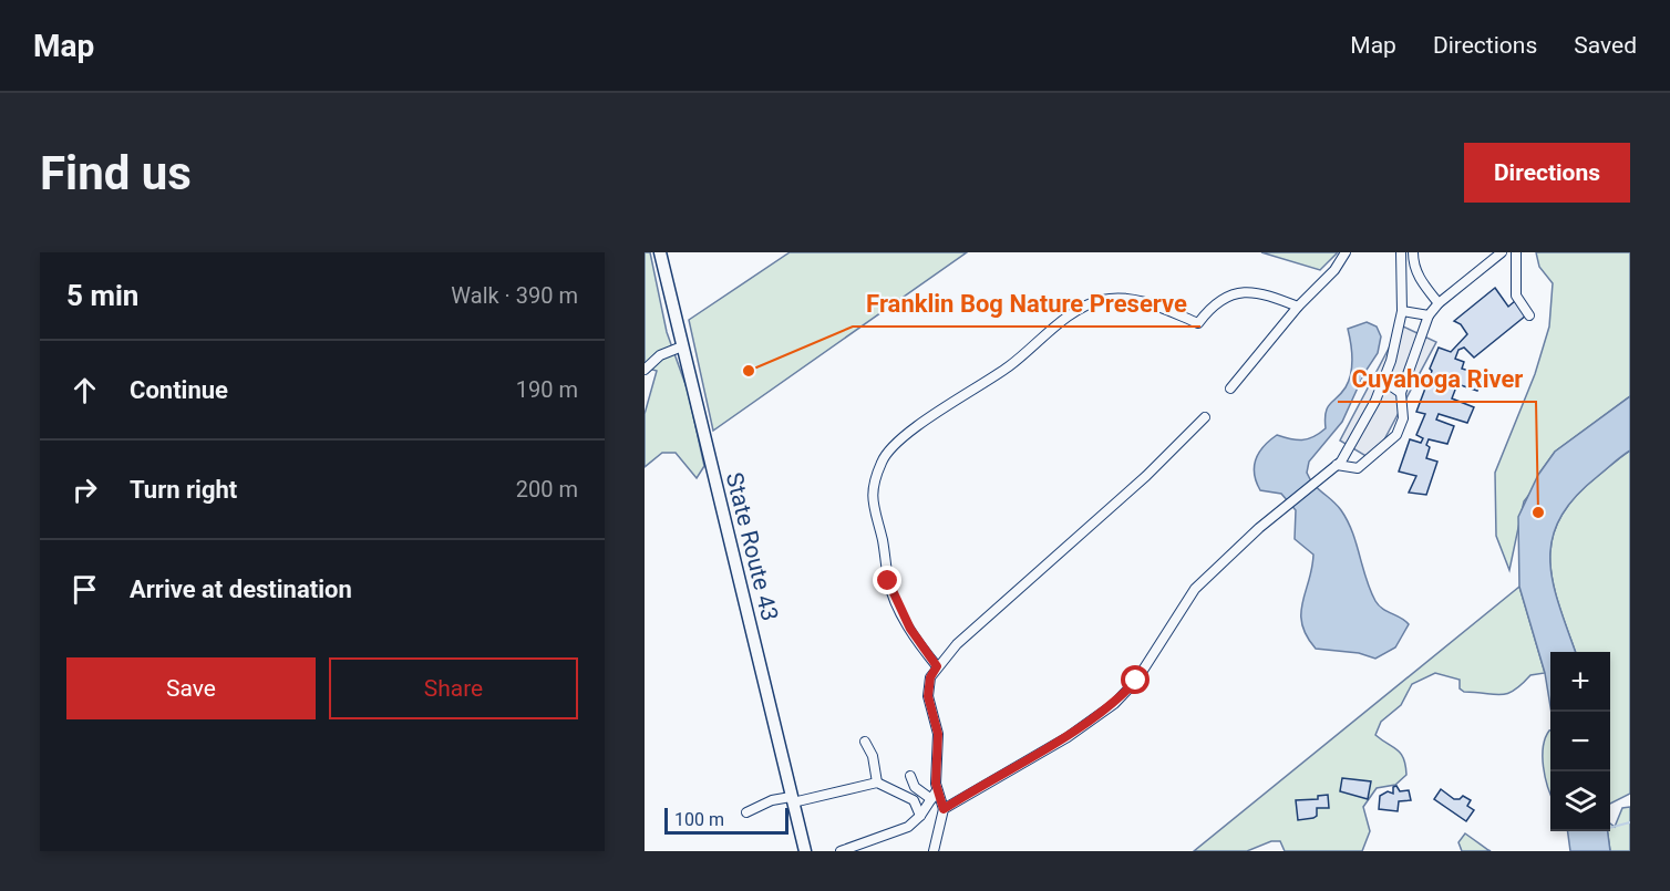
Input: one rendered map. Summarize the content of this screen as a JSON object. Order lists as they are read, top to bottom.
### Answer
{
  "streets": {
    "main road": ["State Route 43"]
  },
  "places": ["Franklin Bog Nature Preserve", "Cuyahoga River"],
  "scale_bar": "100 m",
  "page": {
    "header": "Map",
    "nav": ["Map", "Directions", "Saved"],
    "buttons": [
      "Directions",
      ["Save", "Share"]
    ],
    "title": "Find us",
    "heading": ["5 min", "Walk · 390 m"],
    "list": [
      ["Continue", "190 m"],
      ["Turn right", "200 m"],
      "Arrive at destination"
    ],
    "map_buttons": ["+", "−"],
    "scale": "100 m"
  }
}
